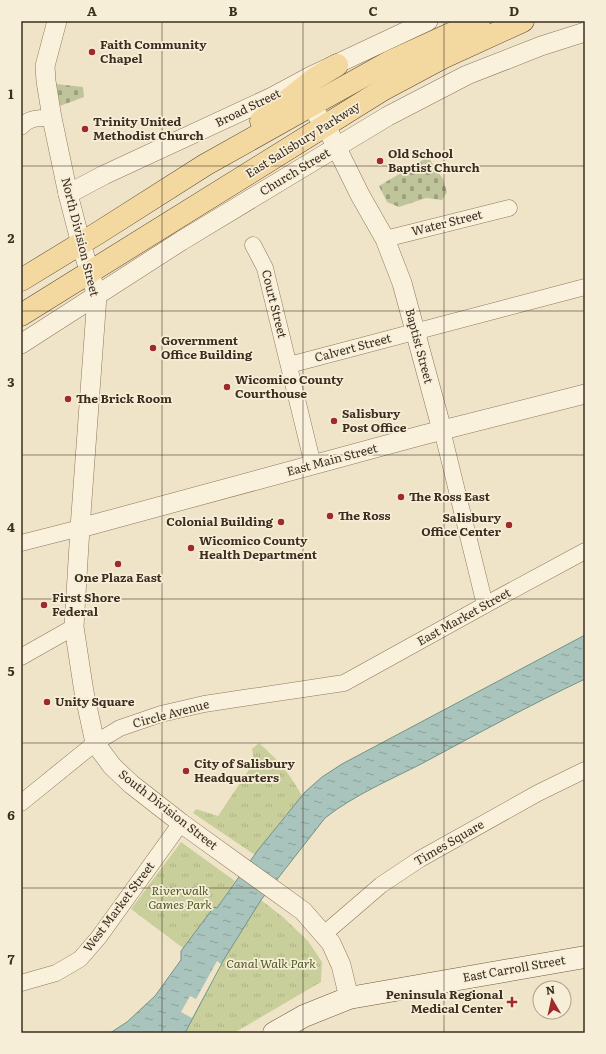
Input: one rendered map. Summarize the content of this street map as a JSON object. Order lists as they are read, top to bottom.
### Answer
{
  "streets": {
    "main road": ["East Salisbury Parkway", "East Carroll Street"],
    "street": [
      "Broad Street",
      "Church Street",
      "Water Street",
      "North Division Street",
      "Court Street",
      "Baptist Street",
      "Calvert Street",
      "East Main Street",
      "East Market Street",
      "Circle Avenue",
      "South Division Street",
      "Times Square",
      "West Market Street"
    ]
  },
  "crossings": [
    ["Broad Street", "North Division Street"],
    ["East Salisbury Parkway", "North Division Street"],
    ["East Salisbury Parkway", "Baptist Street"],
    ["Church Street", "North Division Street"],
    ["Church Street", "Baptist Street"],
    ["Water Street", "Baptist Street"],
    ["North Division Street", "East Main Street"],
    ["North Division Street", "South Division Street"],
    ["Court Street", "Calvert Street"],
    ["Baptist Street", "Calvert Street"],
    ["Baptist Street", "East Main Street"],
    ["Baptist Street", "East Market Street"],
    ["East Main Street", "South Division Street"],
    ["East Market Street", "Circle Avenue"],
    ["Circle Avenue", "South Division Street"],
    ["South Division Street", "Times Square"],
    ["South Division Street", "West Market Street"],
    ["South Division Street", "East Carroll Street"]
  ],
  "parks": ["Riverwalk Games Park", "Canal Walk Park"],
  "places": {
    "other": [
      "Faith Community Chapel",
      "Trinity United Methodist Church",
      "Old School Baptist Church",
      "Government Office Building",
      "Wicomico County Courthouse",
      "The Brick Room",
      "Salisbury Post Office",
      "The Ross East",
      "The Ross",
      "Colonial Building",
      "Salisbury Office Center",
      "Wicomico County Health Department",
      "One Plaza East",
      "First Shore Federal",
      "Unity Square",
      "City of Salisbury Headquarters"
    ],
    "health": ["Peninsula Regional Medical Center"]
  },
  "north": "top",
  "grid": {
    "columns": [
      "A",
      "B",
      "C",
      "D"
    ],
    "rows": [
      "1",
      "2",
      "3",
      "4",
      "5",
      "6",
      "7"
    ]
  }
}
